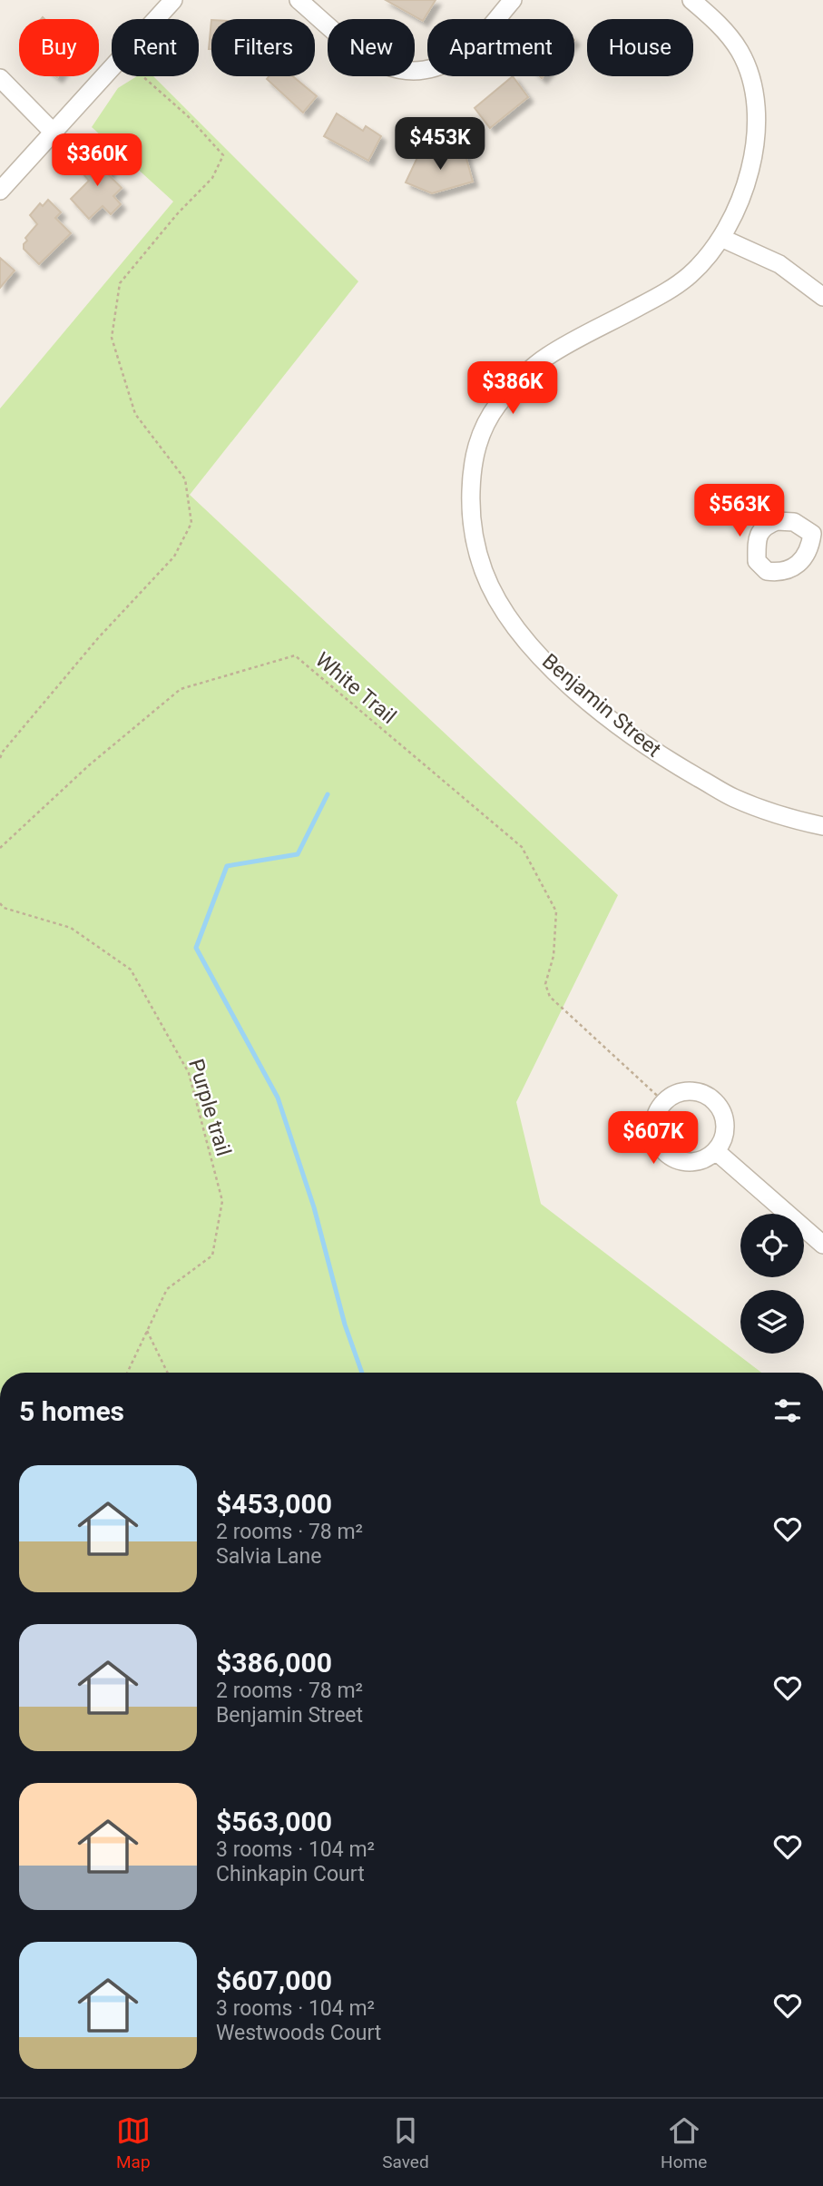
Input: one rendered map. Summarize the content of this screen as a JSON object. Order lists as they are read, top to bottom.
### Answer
{
  "streets": {
    "street": ["Benjamin Street"],
    "path": ["White Trail", "Purple trail"]
  },
  "page": {
    "chip": [
      "Buy",
      "Rent",
      "Filters",
      "New",
      "Apartment",
      "House"
    ],
    "price": [
      "$453K",
      "$360K",
      "$386K",
      "$563K",
      "$607K"
    ],
    "heading": "5 homes",
    "list": [
      {
        "name": "$453,000",
        "note": "2 rooms · 78 m² · Salvia Lane"
      },
      {
        "name": "$386,000",
        "note": "2 rooms · 78 m² · Benjamin Street"
      },
      {
        "name": "$563,000",
        "note": "3 rooms · 104 m² · Chinkapin Court"
      },
      {
        "name": "$607,000",
        "note": "3 rooms · 104 m² · Westwoods Court"
      }
    ],
    "tabs": ["Map", "Saved", "Home"]
  }
}
